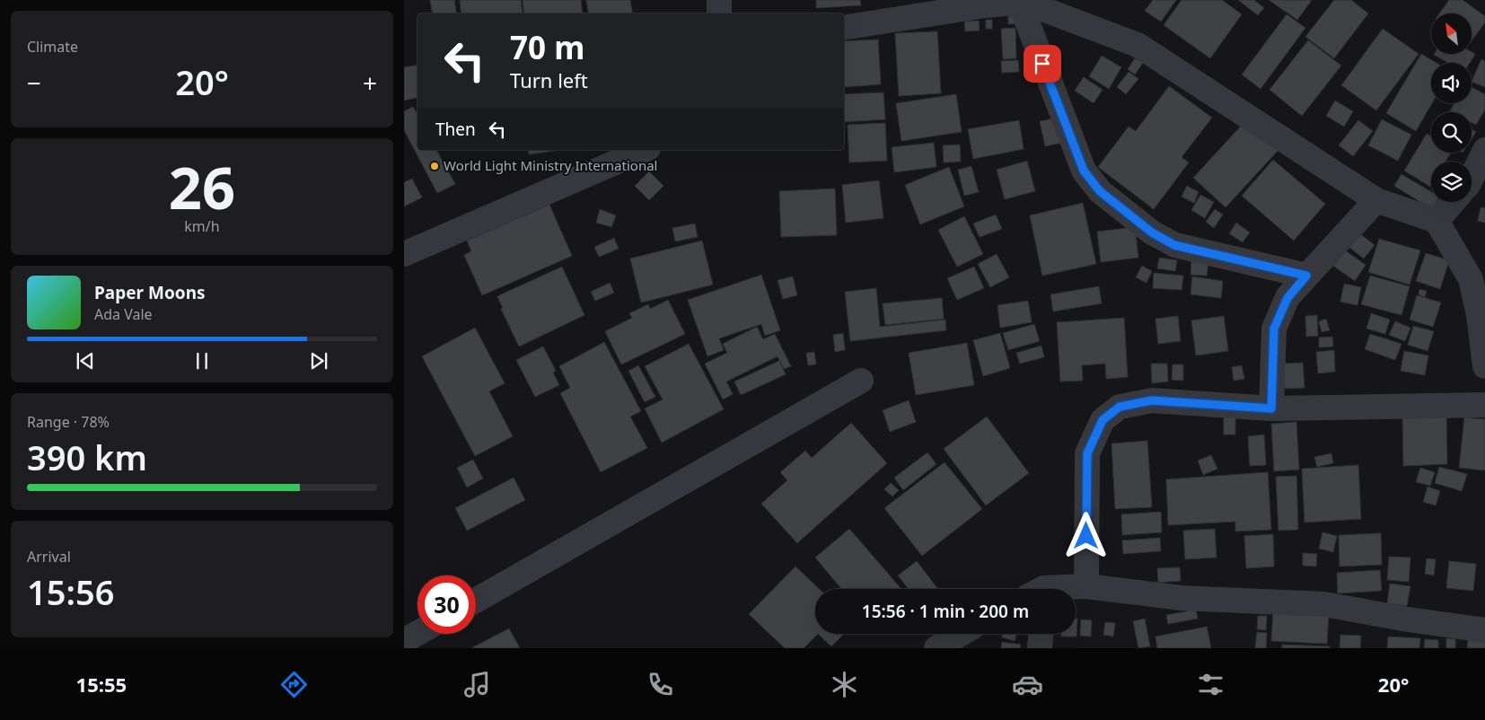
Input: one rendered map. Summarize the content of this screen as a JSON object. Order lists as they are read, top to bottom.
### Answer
{
  "places": ["World Light Ministry International"],
  "north": "top left",
  "page": {
    "tile": [
      "Climate",
      ["26", "km/h"],
      ["Range · 78%", "390 km"],
      ["Arrival", "15:56"]
    ],
    "turn": ["70 m", "Turn left"],
    "heat": ["−", "20°", "+"],
    "then": "Then",
    "song": ["Paper Moons", "Ada Vale"],
    "limit": "30",
    "trip": "15:56 · 1 min · 200 m",
    "tabs": ["15:55", "20°"]
  }
}
